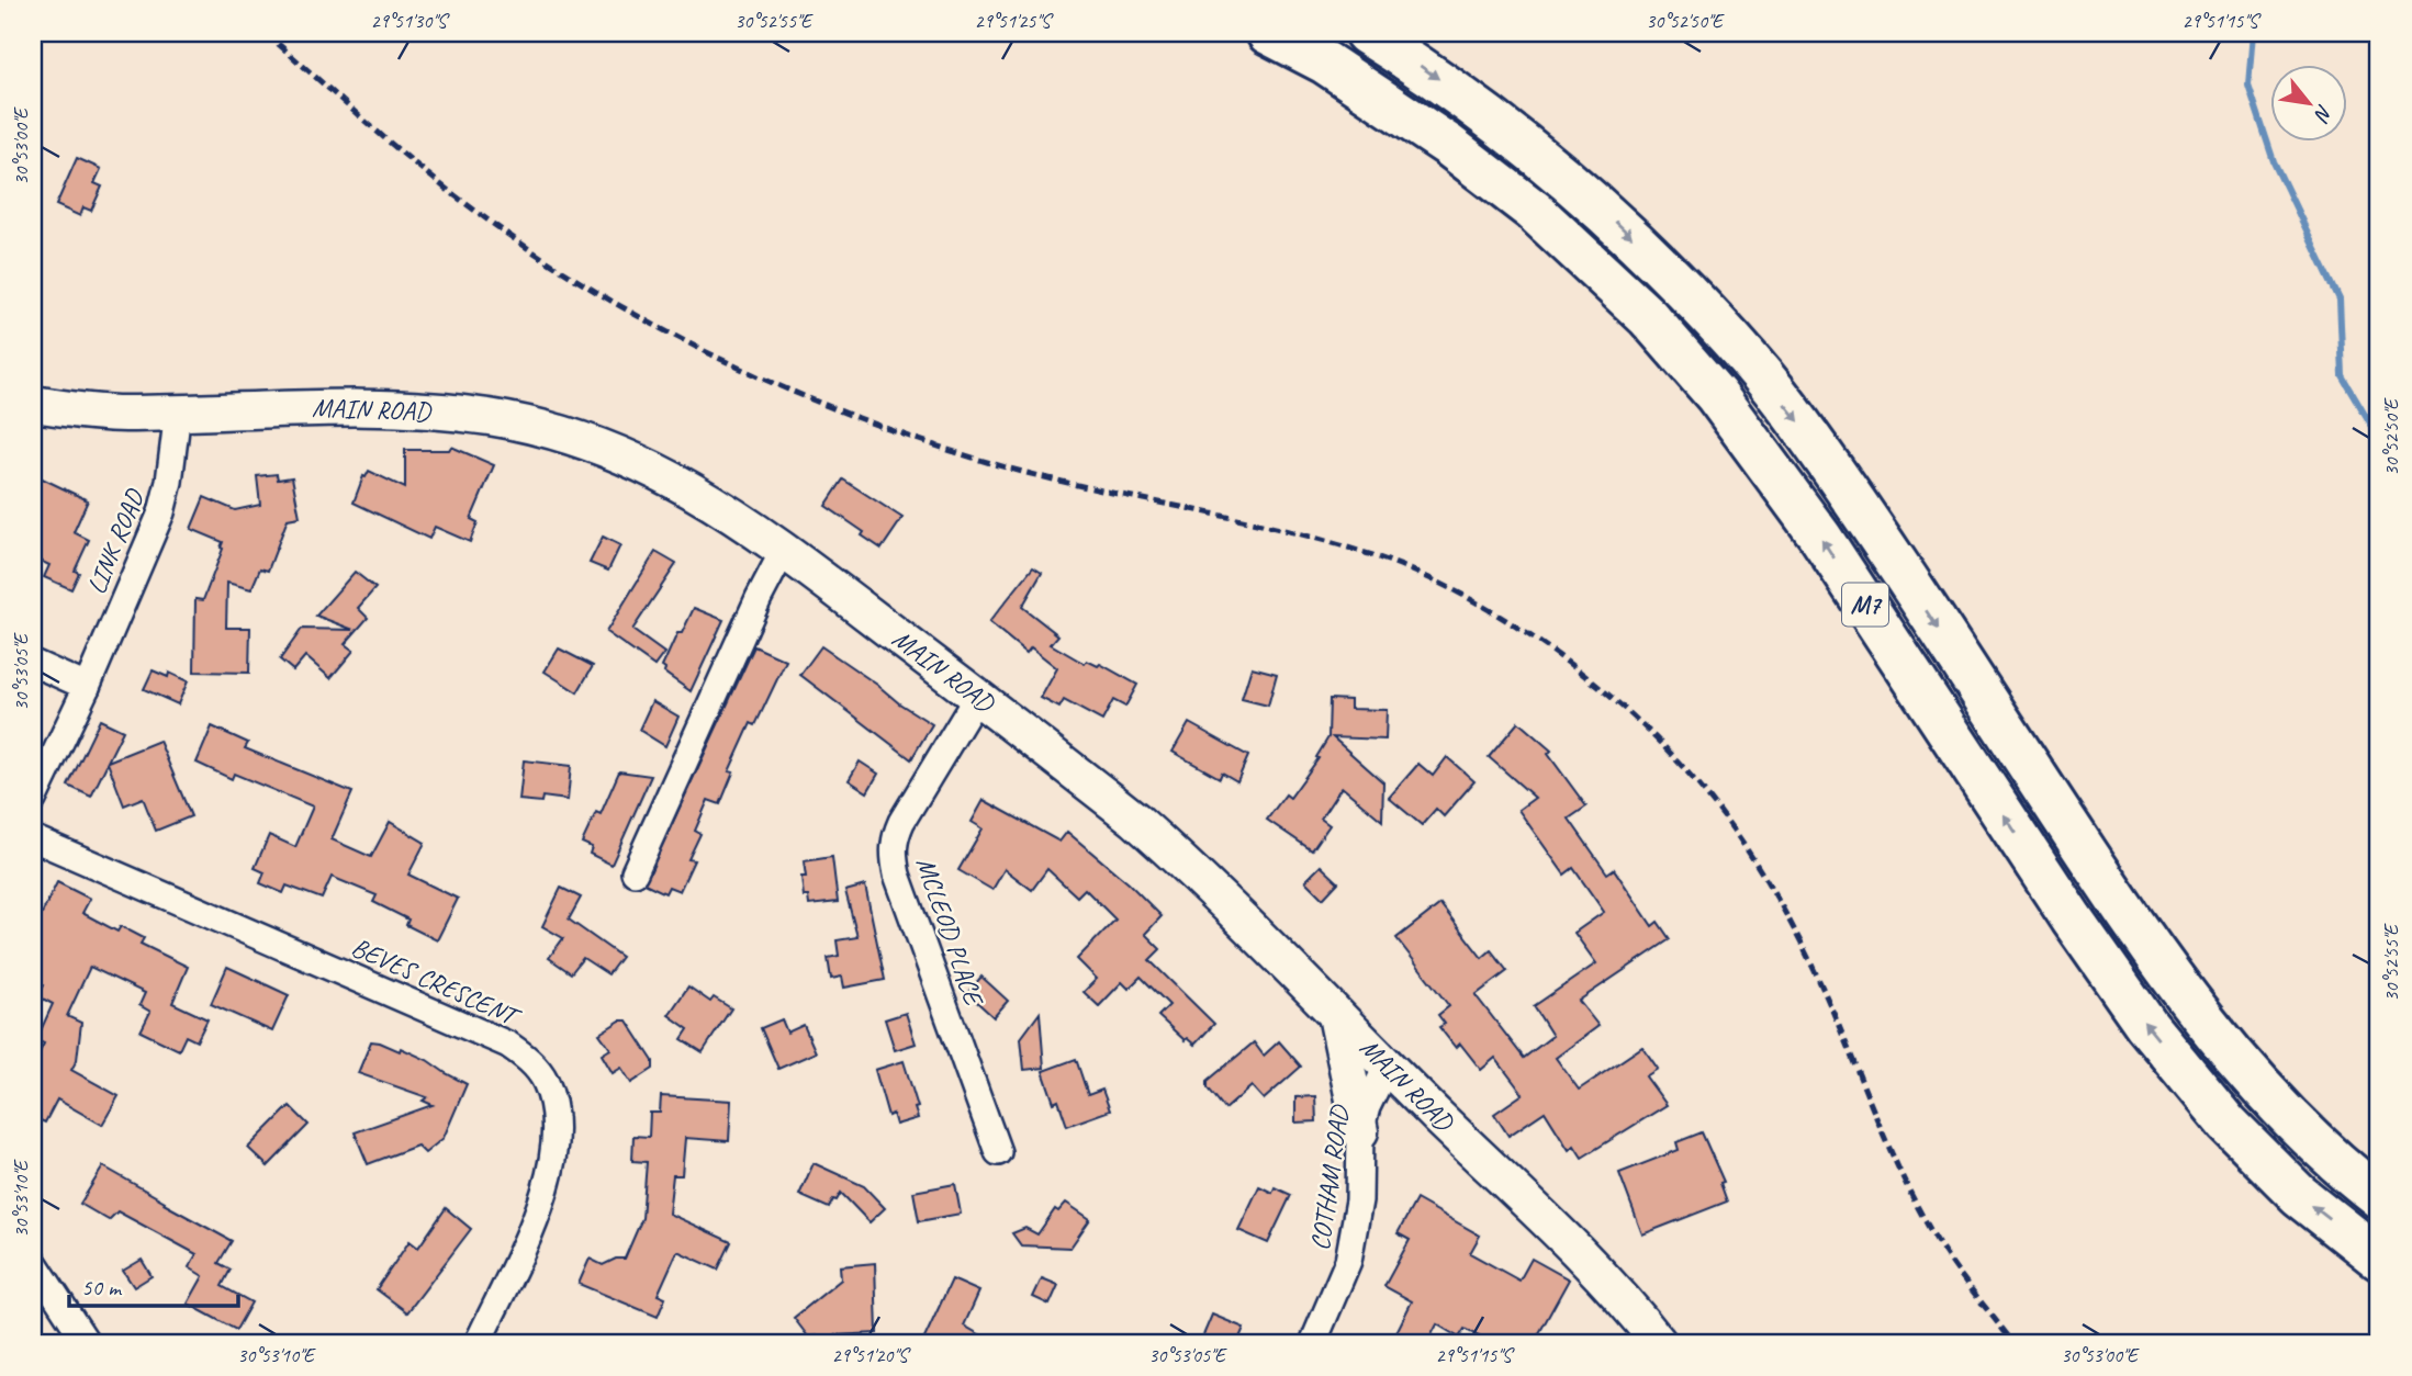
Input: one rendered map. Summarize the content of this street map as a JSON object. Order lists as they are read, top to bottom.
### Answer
{
  "streets": {
    "highway": ["M7"],
    "main road": ["MAIN ROAD"],
    "street": [
      "LINK ROAD",
      "MCLEOD PLACE",
      "BEVES CRESCENT",
      "COTHAM ROAD"
    ]
  },
  "crossings": [
    ["MAIN ROAD", "LINK ROAD"],
    ["MAIN ROAD", "MCLEOD PLACE"],
    ["MAIN ROAD", "COTHAM ROAD"]
  ],
  "scale_bar": "50 m",
  "north": "bottom right",
  "coordinates": [
    "29°51'30\"S",
    "30°52'55\"E",
    "29°51'25\"S",
    "30°52'50\"E",
    "29°51'15\"S",
    "30°53'00\"E",
    "30°53'05\"E",
    "30°53'10\"E",
    "29°51'20\"S"
  ]
}
